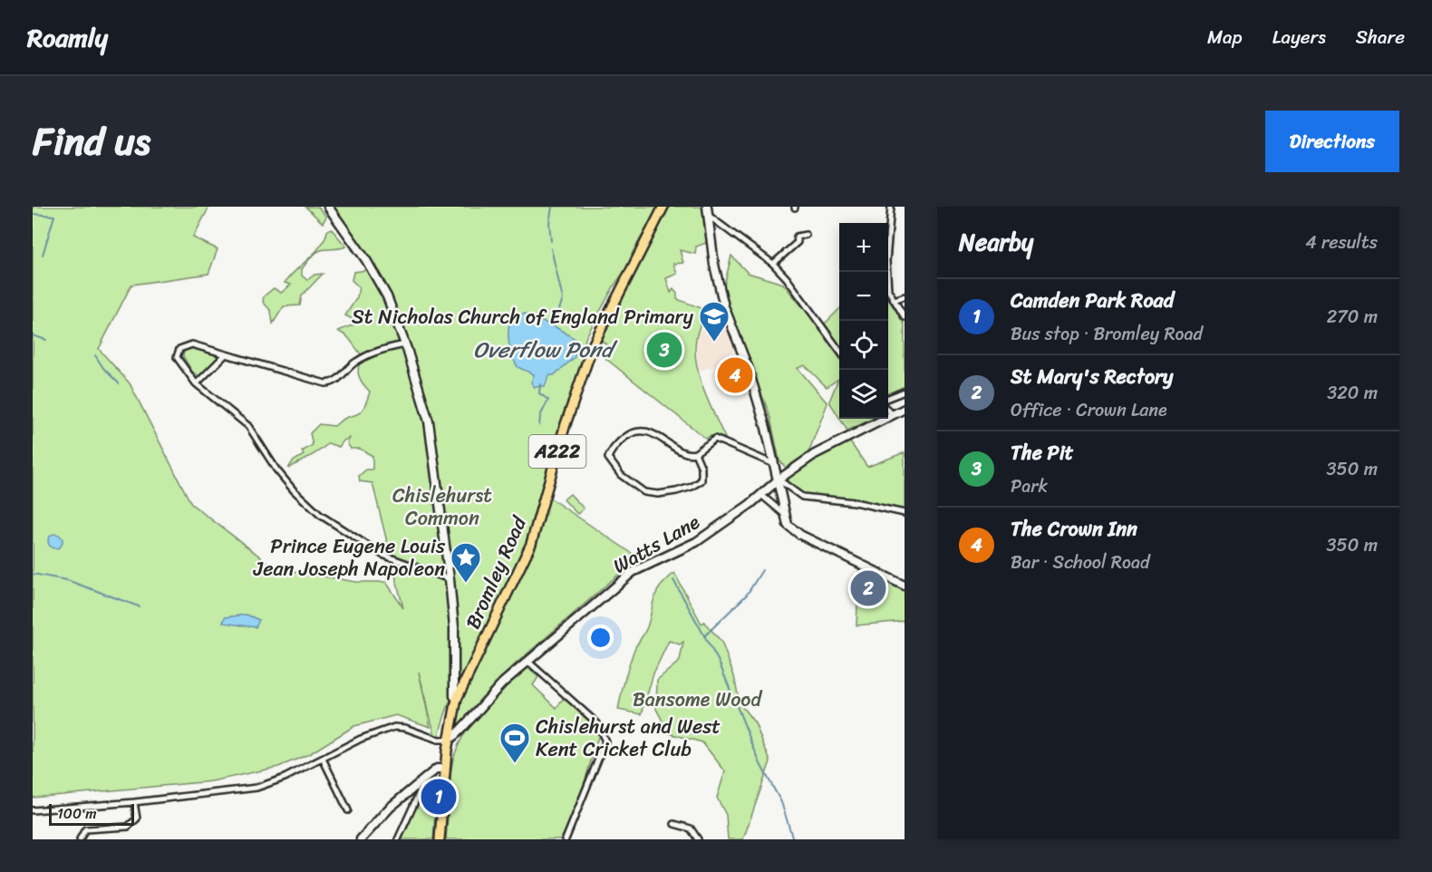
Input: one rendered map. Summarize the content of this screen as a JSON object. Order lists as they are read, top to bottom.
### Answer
{
  "streets": {
    "main road": ["A222", "Watts Lane", "Bromley Road"]
  },
  "crossings": [
    ["Watts Lane", "Bromley Road"]
  ],
  "water": ["Overflow Pond"],
  "parks": ["Chislehurst Common", "Bansome Wood"],
  "places": {
    "school or university": ["St Nicholas Church of England Primary"],
    "place": ["Prince Eugene Louis Jean Joseph Napoleon"],
    "sports": ["Chislehurst and West Kent Cricket Club"]
  },
  "scale_bar": "100 m",
  "page": {
    "header": "Roamly",
    "nav": ["Map", "Layers", "Share"],
    "title": "Find us",
    "buttons": "Directions",
    "heading": ["Nearby", "4 results"],
    "map_buttons": ["+", "−"],
    "list": [
      {
        "mark": "1",
        "name": "Camden Park Road",
        "note": "Bus stop · Bromley Road",
        "value": "270 m"
      },
      {
        "mark": "2",
        "name": "St Mary's Rectory",
        "note": "Office · Crown Lane",
        "value": "320 m"
      },
      {
        "mark": "3",
        "name": "The Pit",
        "note": "Park",
        "value": "350 m"
      },
      {
        "mark": "4",
        "name": "The Crown Inn",
        "note": "Bar · School Road",
        "value": "350 m"
      }
    ],
    "pins": [
      "3",
      "4",
      "2",
      "1"
    ],
    "scale": "100 m"
  }
}
